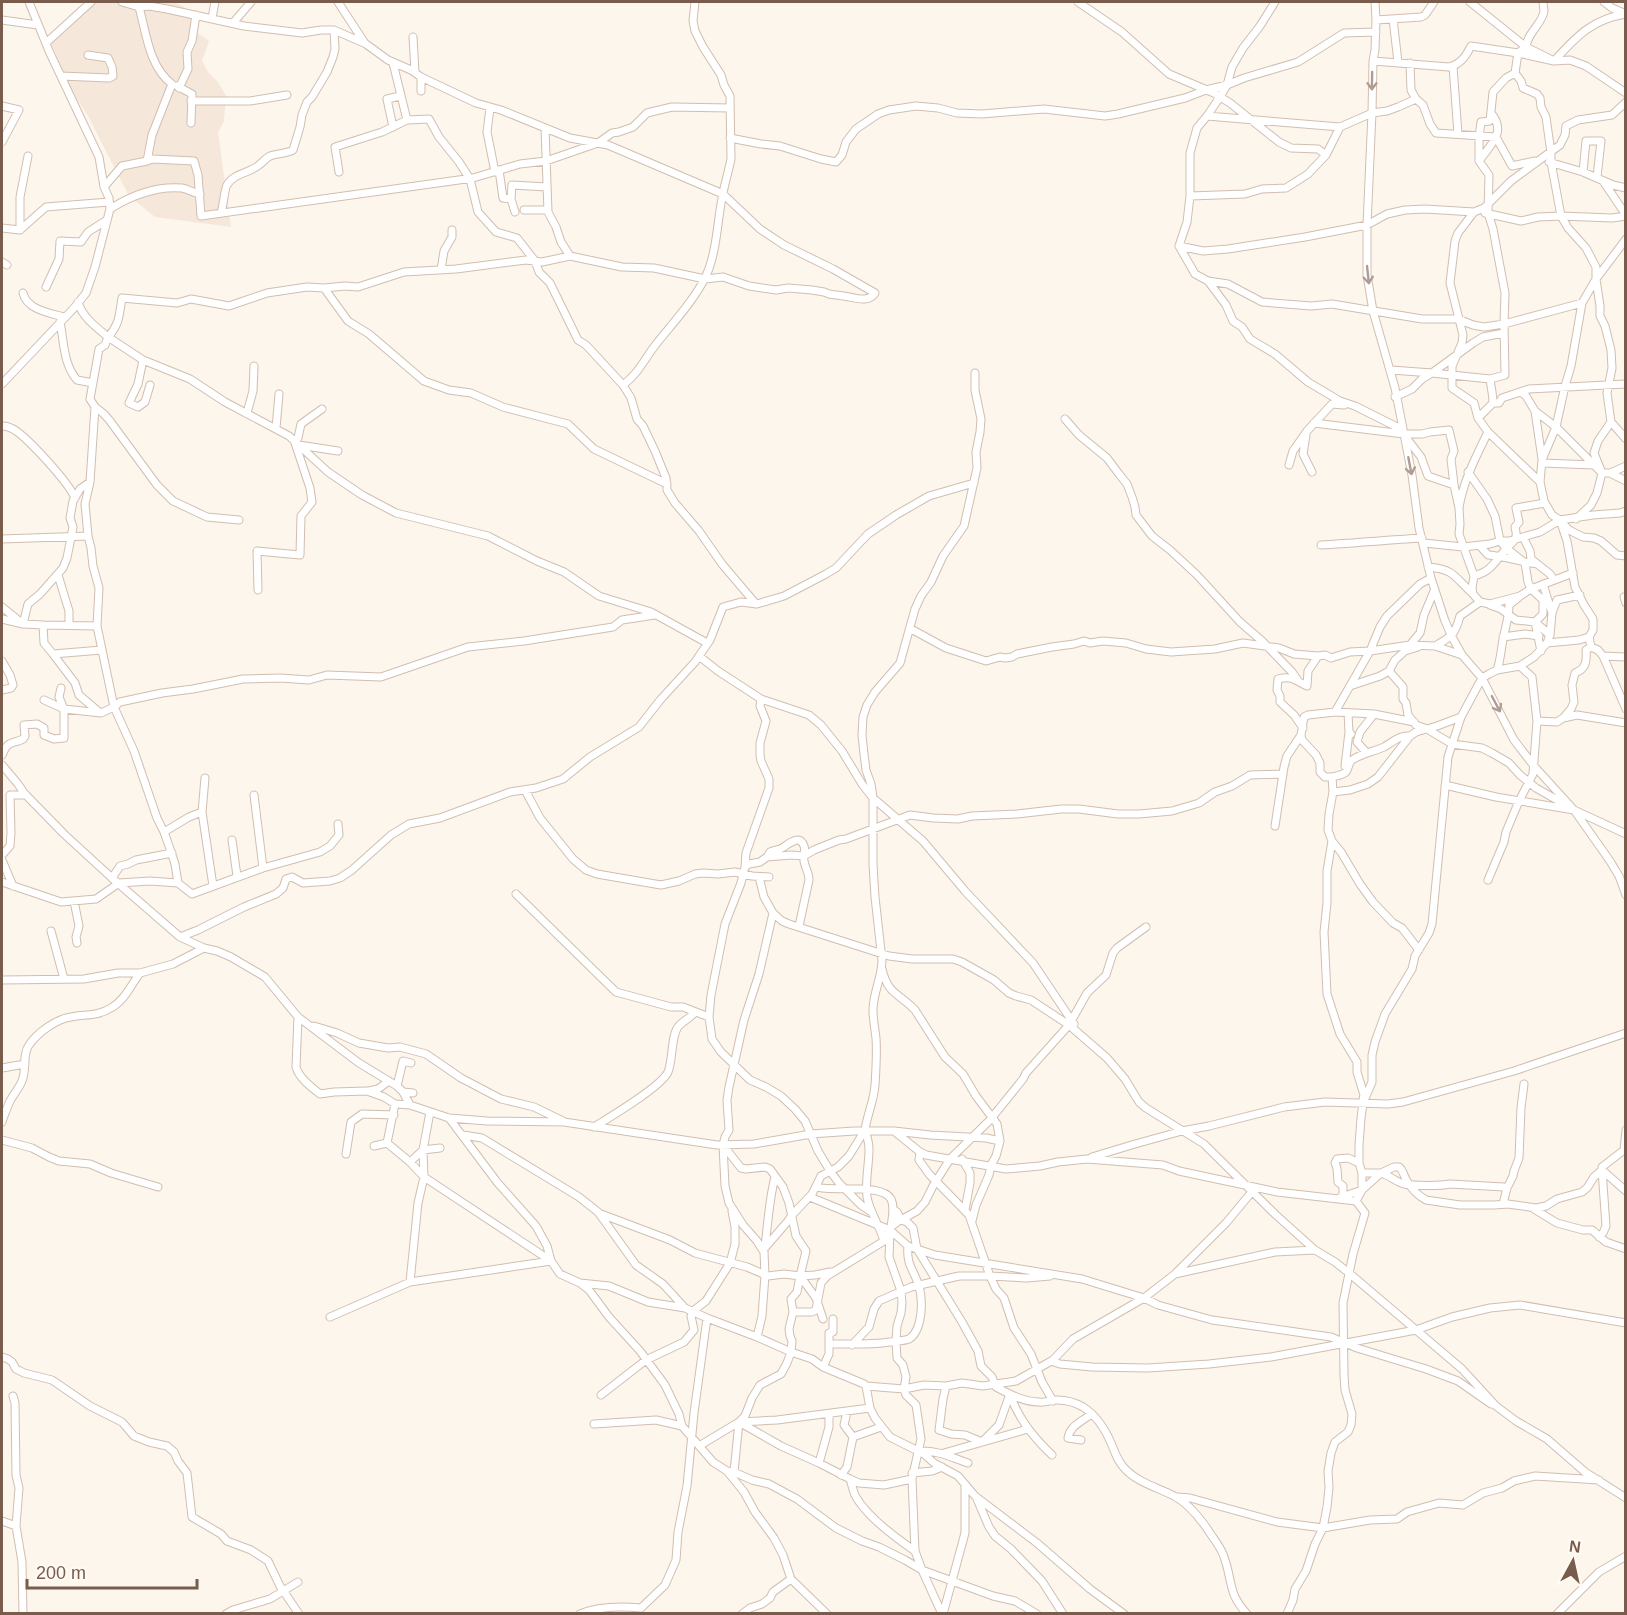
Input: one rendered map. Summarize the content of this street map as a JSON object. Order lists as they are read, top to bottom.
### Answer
{
  "scale_bar": "200 m",
  "north": "top"
}
